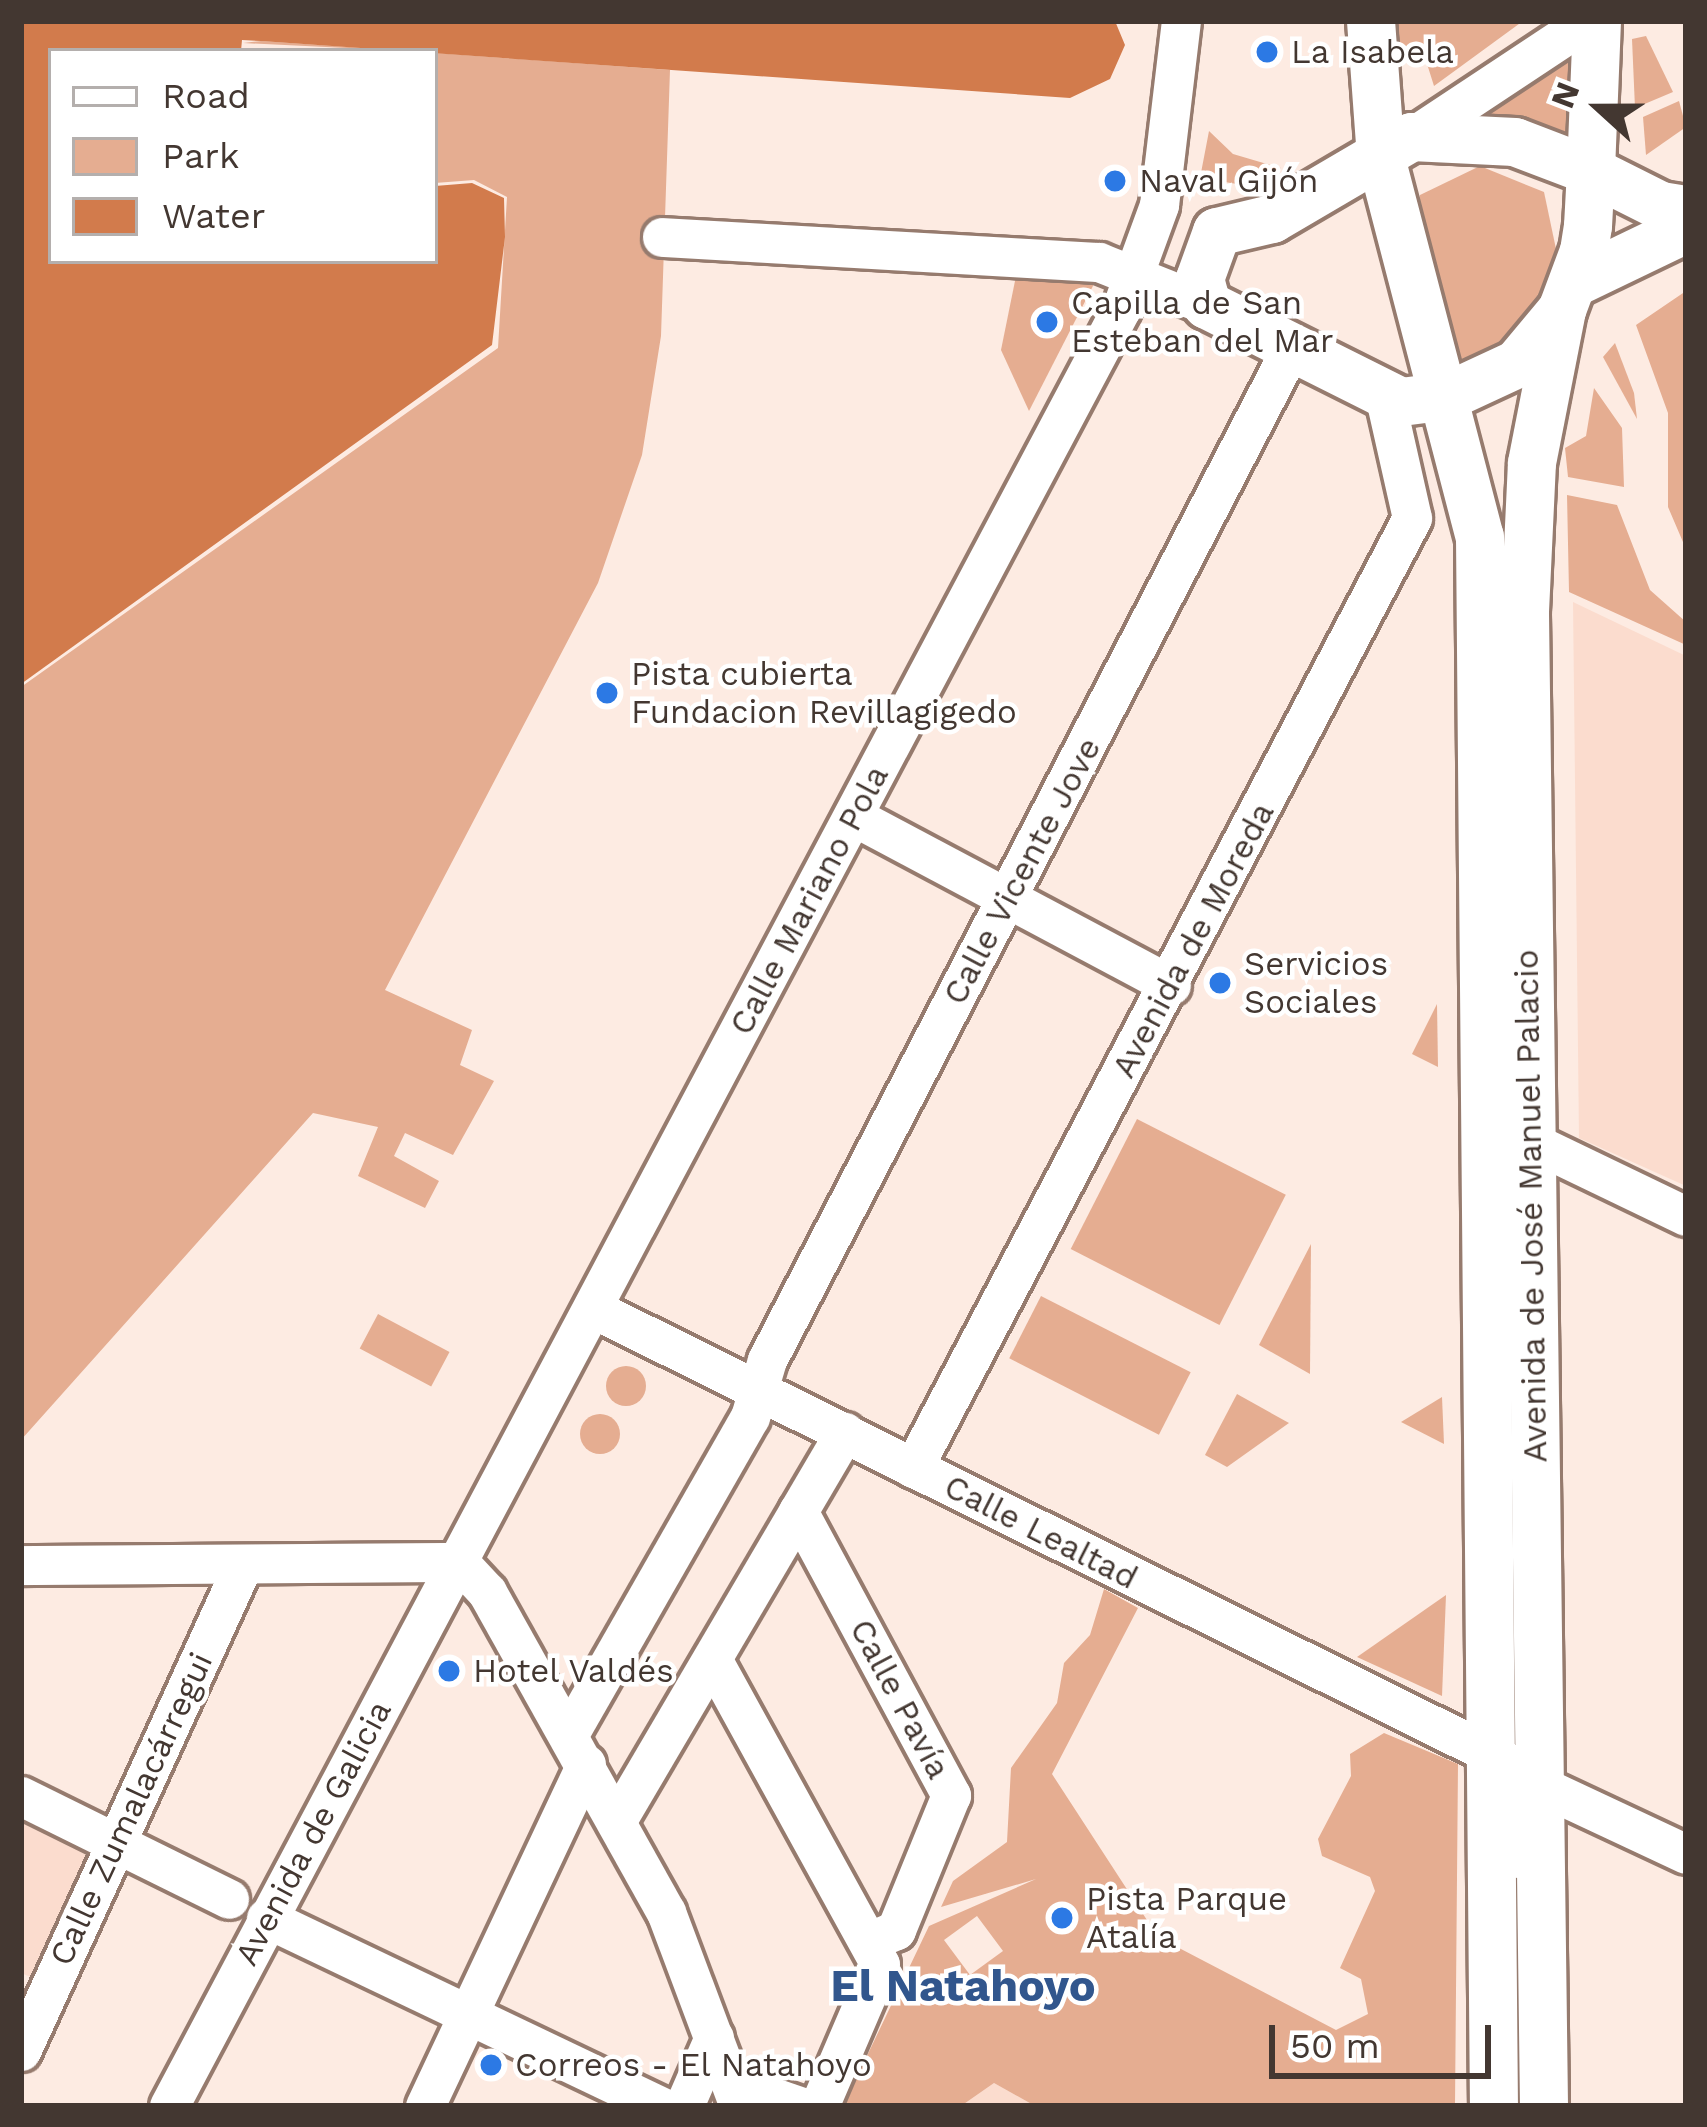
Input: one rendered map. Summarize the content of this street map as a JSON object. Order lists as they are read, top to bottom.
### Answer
{
  "streets": {
    "main road": ["Avenida de José Manuel Palacio"],
    "street": [
      "Calle Vicente Jove",
      "Calle Mariano Pola",
      "Avenida de Moreda",
      "Calle Lealtad",
      "Calle Pavía",
      "Calle Zumalacárregui",
      "Avenida de Galicia"
    ]
  },
  "crossings": [
    ["Calle Vicente Jove", "Calle Lealtad"],
    ["Calle Mariano Pola", "Calle Lealtad"],
    ["Calle Mariano Pola", "Avenida de Galicia"],
    ["Avenida de Moreda", "Calle Lealtad"],
    ["Avenida de José Manuel Palacio", "Calle Lealtad"]
  ],
  "districts": ["El Natahoyo"],
  "places": [
    "La Isabela",
    "Naval Gijón",
    "Capilla de San Esteban del Mar",
    "Pista cubierta Fundacion Revillagigedo",
    "Servicios Sociales",
    "Hotel Valdés",
    "Pista Parque Atalía",
    "Correos - El Natahoyo"
  ],
  "legend": ["Road", "Park", "Water"],
  "scale_bar": "50 m",
  "north": "left"
}
